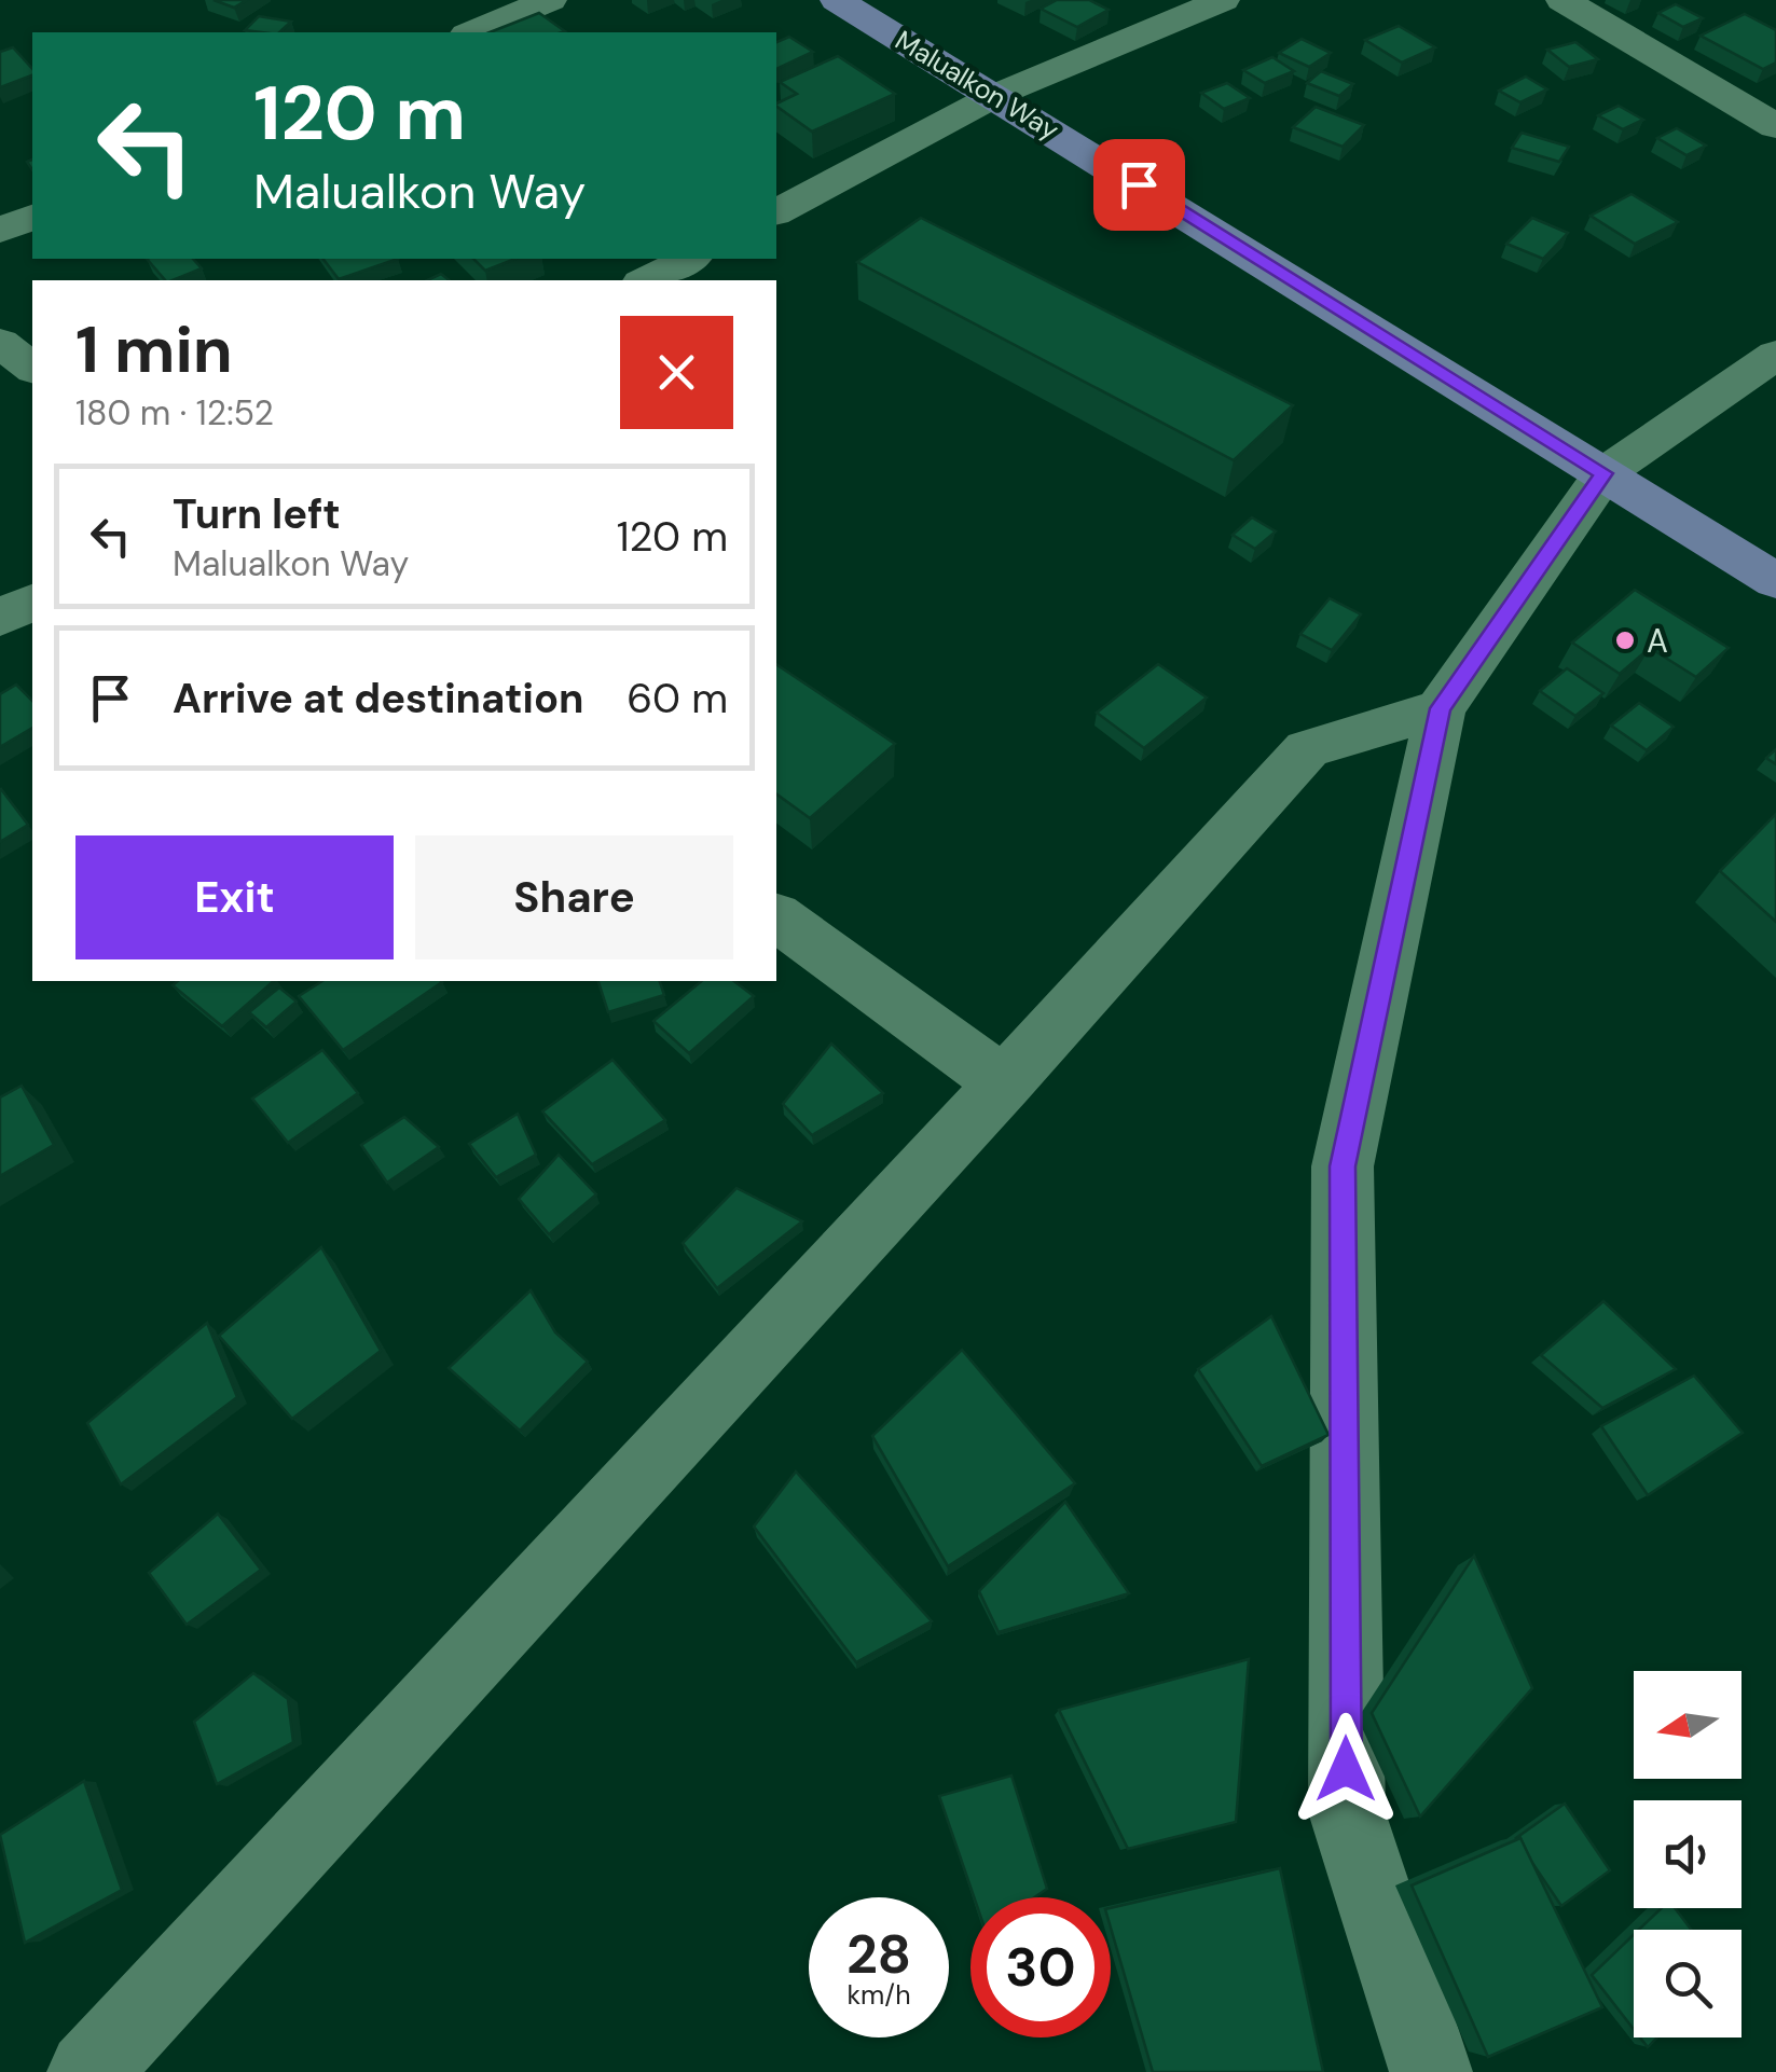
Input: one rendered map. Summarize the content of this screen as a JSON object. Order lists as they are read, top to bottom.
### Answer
{
  "streets": {
    "main road": ["Malualkon Way"]
  },
  "places": ["A"],
  "north": "left",
  "page": {
    "turn": ["120 m", "Malualkon Way"],
    "heading": ["1 min", "180 m · 12:52"],
    "list": [
      {
        "name": "Turn left",
        "note": "Malualkon Way",
        "value": "120 m"
      },
      {
        "name": "Arrive at destination",
        "value": "60 m"
      }
    ],
    "buttons": ["Exit", "Share"],
    "speed": "28 km/h",
    "limit": "30"
  }
}
